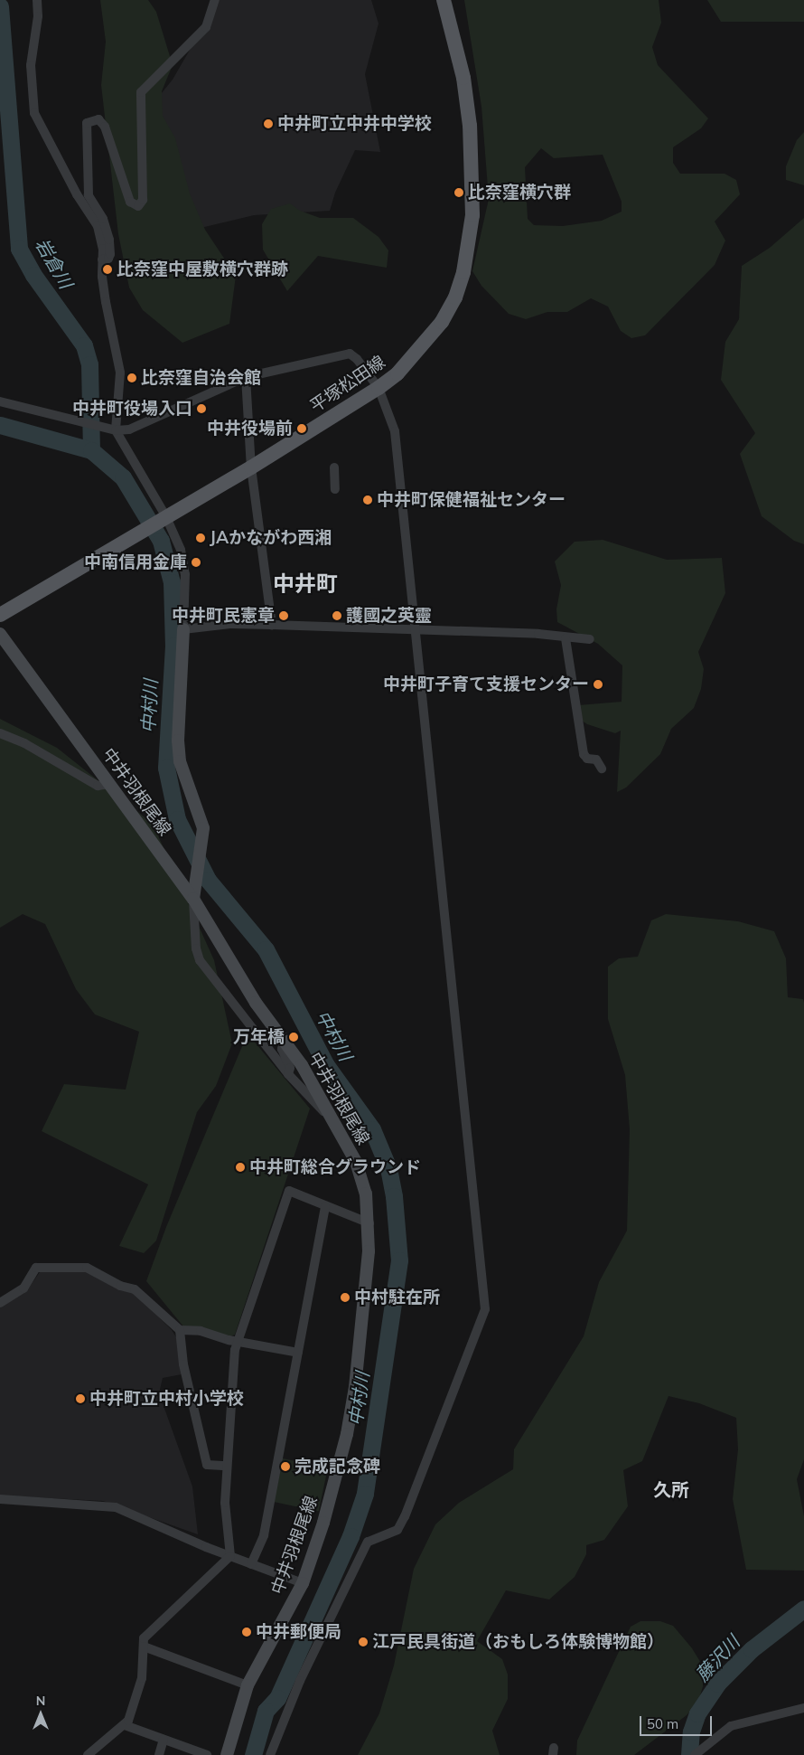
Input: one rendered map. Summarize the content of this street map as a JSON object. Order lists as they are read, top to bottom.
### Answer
{
  "streets": {
    "main road": ["平塚松田線", "中井羽根尾線"]
  },
  "districts": ["中井町", "久所"],
  "water": ["岩倉川", "中村川", "藤沢川"],
  "places": [
    "中井町立中井中学校",
    "比奈窪横穴群",
    "比奈窪中屋敷横穴群跡",
    "比奈窪自治会館",
    "中井町役場入口",
    "中井役場前",
    "中井町保健福祉センター",
    "JAかながわ西湘",
    "中南信用金庫",
    "中井町民憲章",
    "護國之英靈",
    "中井町子育て支援センター",
    "万年橋",
    "中井町総合グラウンド",
    "中村駐在所",
    "中井町立中村小学校",
    "完成記念碑",
    "中井郵便局",
    "江戸民具街道（おもしろ体験博物館）"
  ],
  "scale_bar": "50 m",
  "north": "top"
}
